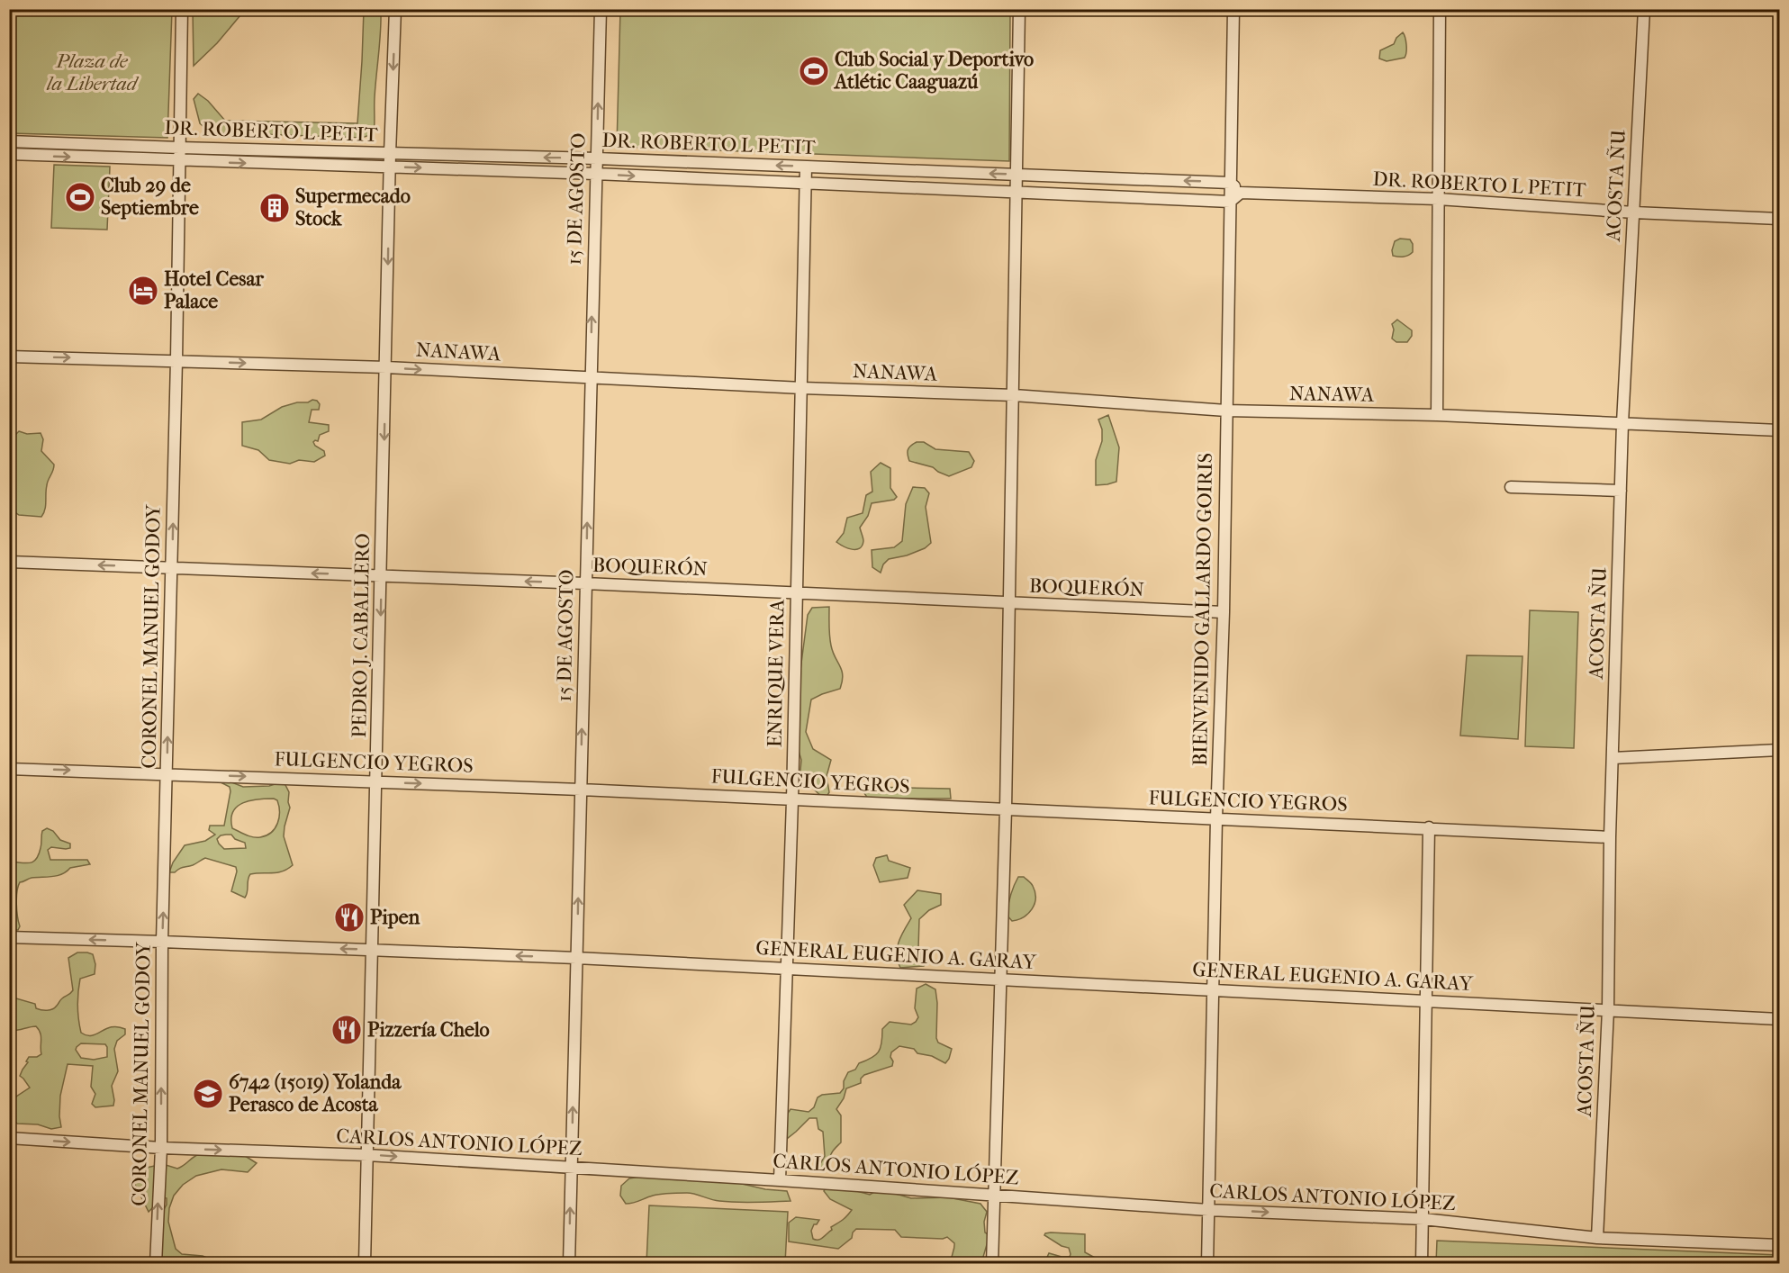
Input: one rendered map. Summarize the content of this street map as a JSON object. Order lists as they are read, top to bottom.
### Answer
{
  "streets": {
    "street": [
      "DR. ROBERTO L PETIT",
      "ACOSTA ÑU",
      "15 DE AGOSTO",
      "NANAWA",
      "BOQUERÓN",
      "BIENVENIDO GALLARDO GOIRIS",
      "PEDRO J. CABALLERO",
      "CORONEL MANUEL GODOY",
      "ENRIQUE VERA",
      "FULGENCIO YEGROS",
      "GENERAL EUGENIO A. GARAY",
      "CARLOS ANTONIO LÓPEZ"
    ]
  },
  "crossings": [
    ["DR. ROBERTO L PETIT", "ACOSTA ÑU"],
    ["DR. ROBERTO L PETIT", "15 DE AGOSTO"],
    ["DR. ROBERTO L PETIT", "BIENVENIDO GALLARDO GOIRIS"],
    ["DR. ROBERTO L PETIT", "PEDRO J. CABALLERO"],
    ["DR. ROBERTO L PETIT", "CORONEL MANUEL GODOY"],
    ["DR. ROBERTO L PETIT", "ENRIQUE VERA"],
    ["ACOSTA ÑU", "NANAWA"],
    ["ACOSTA ÑU", "FULGENCIO YEGROS"],
    ["ACOSTA ÑU", "GENERAL EUGENIO A. GARAY"],
    ["ACOSTA ÑU", "CARLOS ANTONIO LÓPEZ"],
    ["15 DE AGOSTO", "NANAWA"],
    ["15 DE AGOSTO", "BOQUERÓN"],
    ["15 DE AGOSTO", "FULGENCIO YEGROS"],
    ["15 DE AGOSTO", "GENERAL EUGENIO A. GARAY"],
    ["15 DE AGOSTO", "CARLOS ANTONIO LÓPEZ"],
    ["NANAWA", "BIENVENIDO GALLARDO GOIRIS"],
    ["NANAWA", "PEDRO J. CABALLERO"],
    ["NANAWA", "CORONEL MANUEL GODOY"],
    ["NANAWA", "ENRIQUE VERA"],
    ["BOQUERÓN", "BIENVENIDO GALLARDO GOIRIS"],
    ["BOQUERÓN", "PEDRO J. CABALLERO"],
    ["BOQUERÓN", "CORONEL MANUEL GODOY"],
    ["BOQUERÓN", "ENRIQUE VERA"],
    ["BIENVENIDO GALLARDO GOIRIS", "FULGENCIO YEGROS"],
    ["BIENVENIDO GALLARDO GOIRIS", "GENERAL EUGENIO A. GARAY"],
    ["BIENVENIDO GALLARDO GOIRIS", "CARLOS ANTONIO LÓPEZ"],
    ["PEDRO J. CABALLERO", "FULGENCIO YEGROS"],
    ["PEDRO J. CABALLERO", "GENERAL EUGENIO A. GARAY"],
    ["PEDRO J. CABALLERO", "CARLOS ANTONIO LÓPEZ"],
    ["CORONEL MANUEL GODOY", "FULGENCIO YEGROS"],
    ["CORONEL MANUEL GODOY", "GENERAL EUGENIO A. GARAY"],
    ["CORONEL MANUEL GODOY", "CARLOS ANTONIO LÓPEZ"],
    ["ENRIQUE VERA", "FULGENCIO YEGROS"],
    ["ENRIQUE VERA", "GENERAL EUGENIO A. GARAY"],
    ["ENRIQUE VERA", "CARLOS ANTONIO LÓPEZ"]
  ],
  "one_way": [
    "15 DE AGOSTO",
    "BOQUERÓN",
    "PEDRO J. CABALLERO",
    "CORONEL MANUEL GODOY",
    "FULGENCIO YEGROS",
    "CARLOS ANTONIO LÓPEZ"
  ],
  "parks": ["Plaza de la Libertad"],
  "places": {
    "sports": ["Club Social y Deportivo Atlétic Caaguazú", "Club 29 de Septiembre"],
    "building": ["Supermecado Stock"],
    "hotel": ["Hotel Cesar Palace"],
    "restaurant": ["Pipen", "Pizzería Chelo"],
    "school or university": ["6742 (15019) Yolanda Perasco de Acosta"]
  }
}
